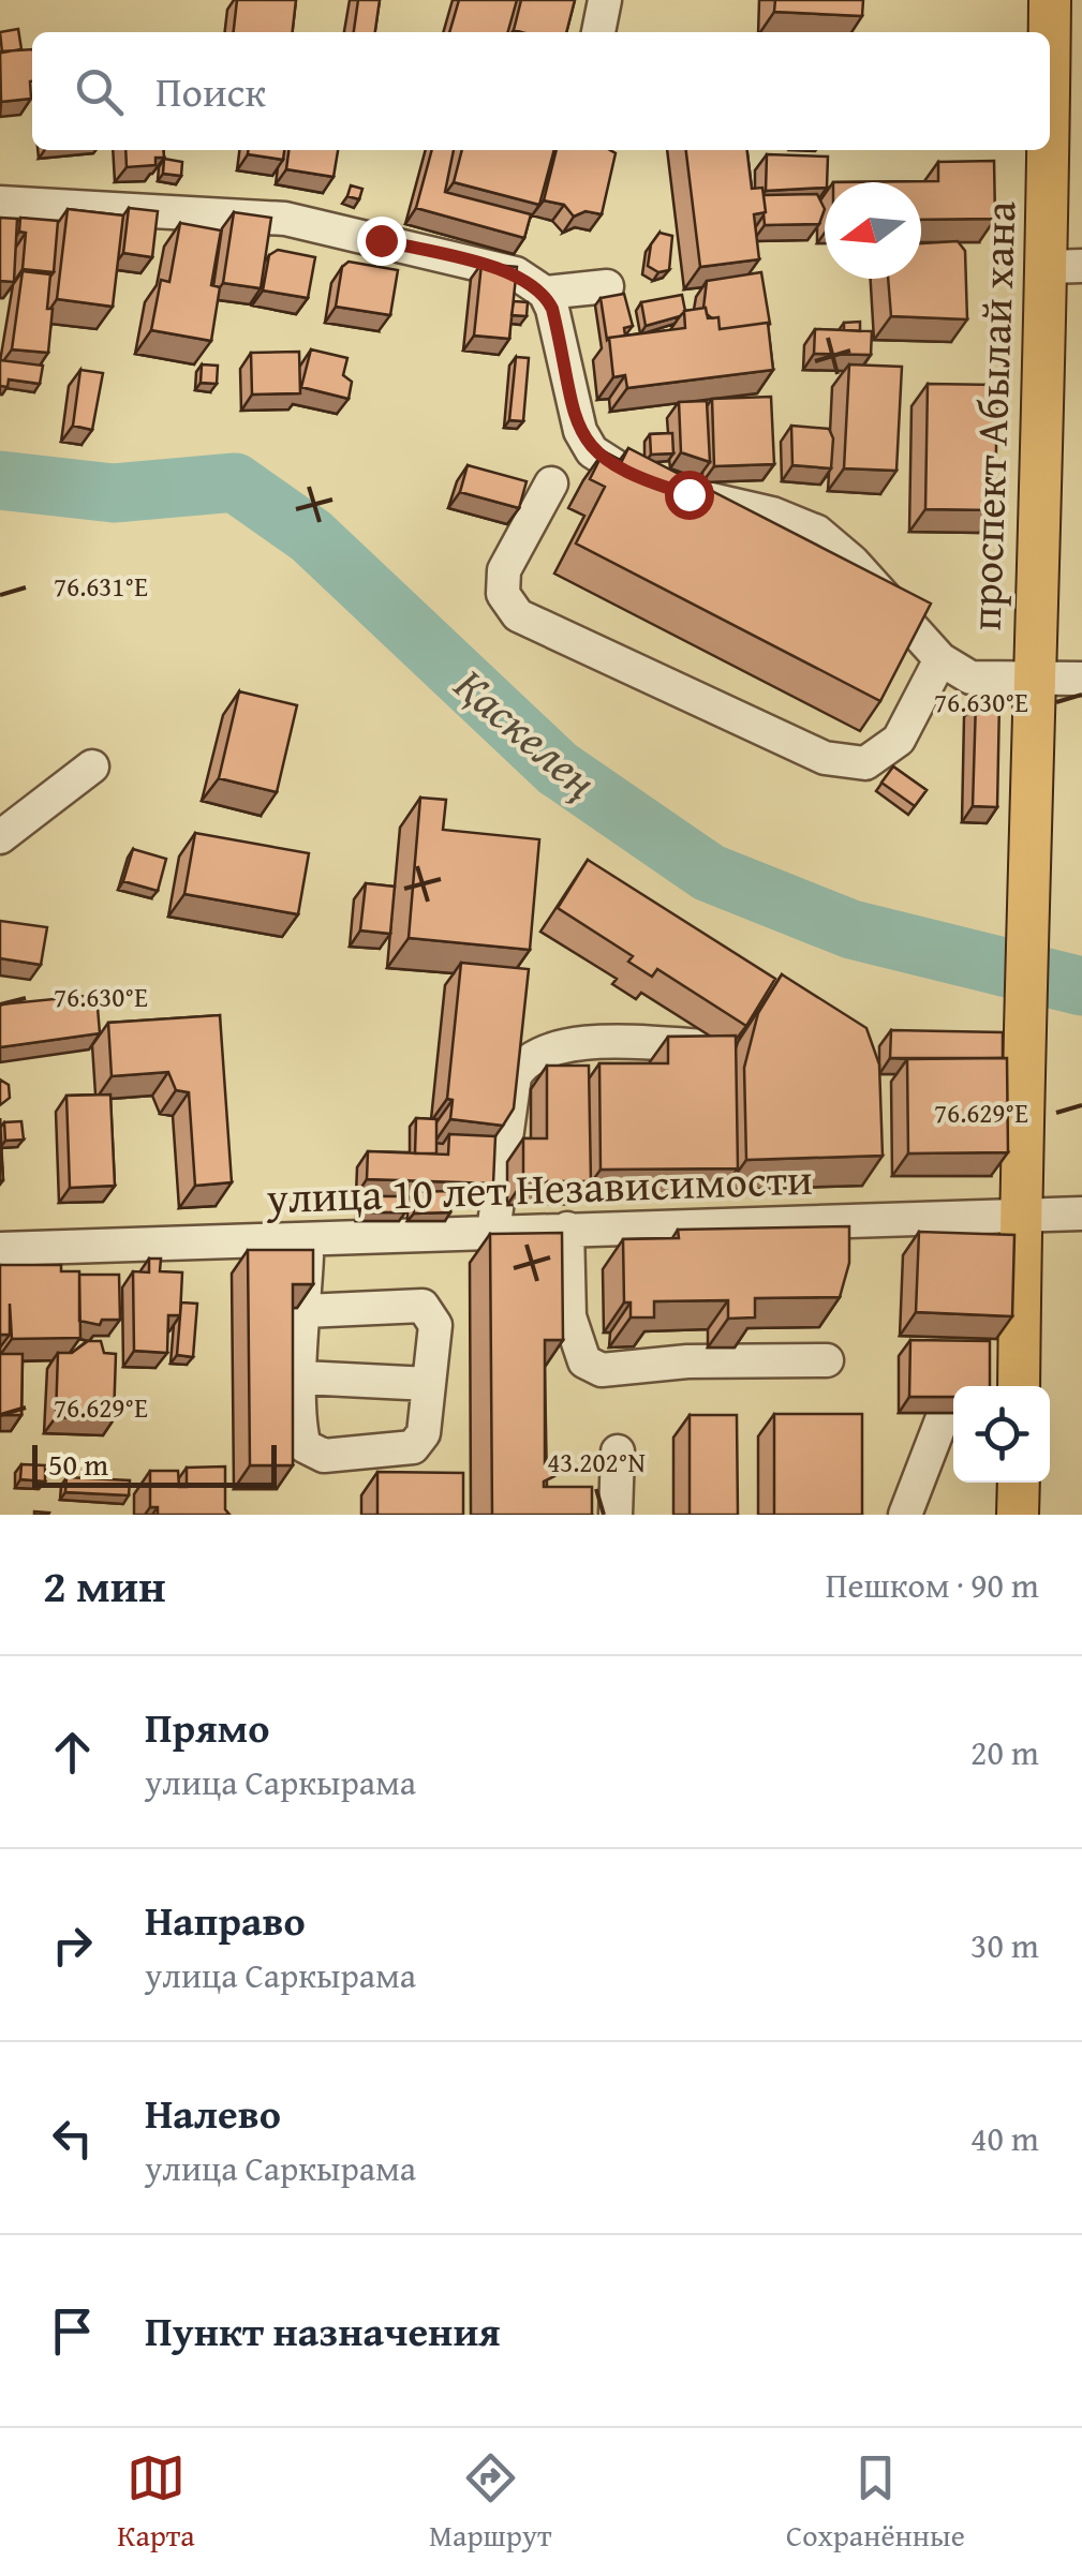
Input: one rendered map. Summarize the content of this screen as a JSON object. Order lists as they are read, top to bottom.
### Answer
{
  "streets": {
    "main road": ["проспект Абылай хана"],
    "street": ["улица 10 лет Независимости"]
  },
  "crossings": [
    ["проспект Абылай хана", "улица 10 лет Независимости"]
  ],
  "water": ["Қаскелең"],
  "scale_bar": "50 m",
  "north": "left",
  "page": {
    "search": "Поиск",
    "scale": "50 m",
    "heading": ["2 мин", "Пешком · 90 m"],
    "list": [
      ["Прямо", "улица Саркырама", "20 m"],
      ["Направо", "улица Саркырама", "30 m"],
      ["Налево", "улица Саркырама", "40 m"],
      "Пункт назначения"
    ],
    "nav": ["Карта", "Маршрут", "Сохранённые"]
  },
  "coordinates": [
    "76.631°E",
    "76.630°E",
    "76.629°E",
    "43.202°N"
  ]
}
